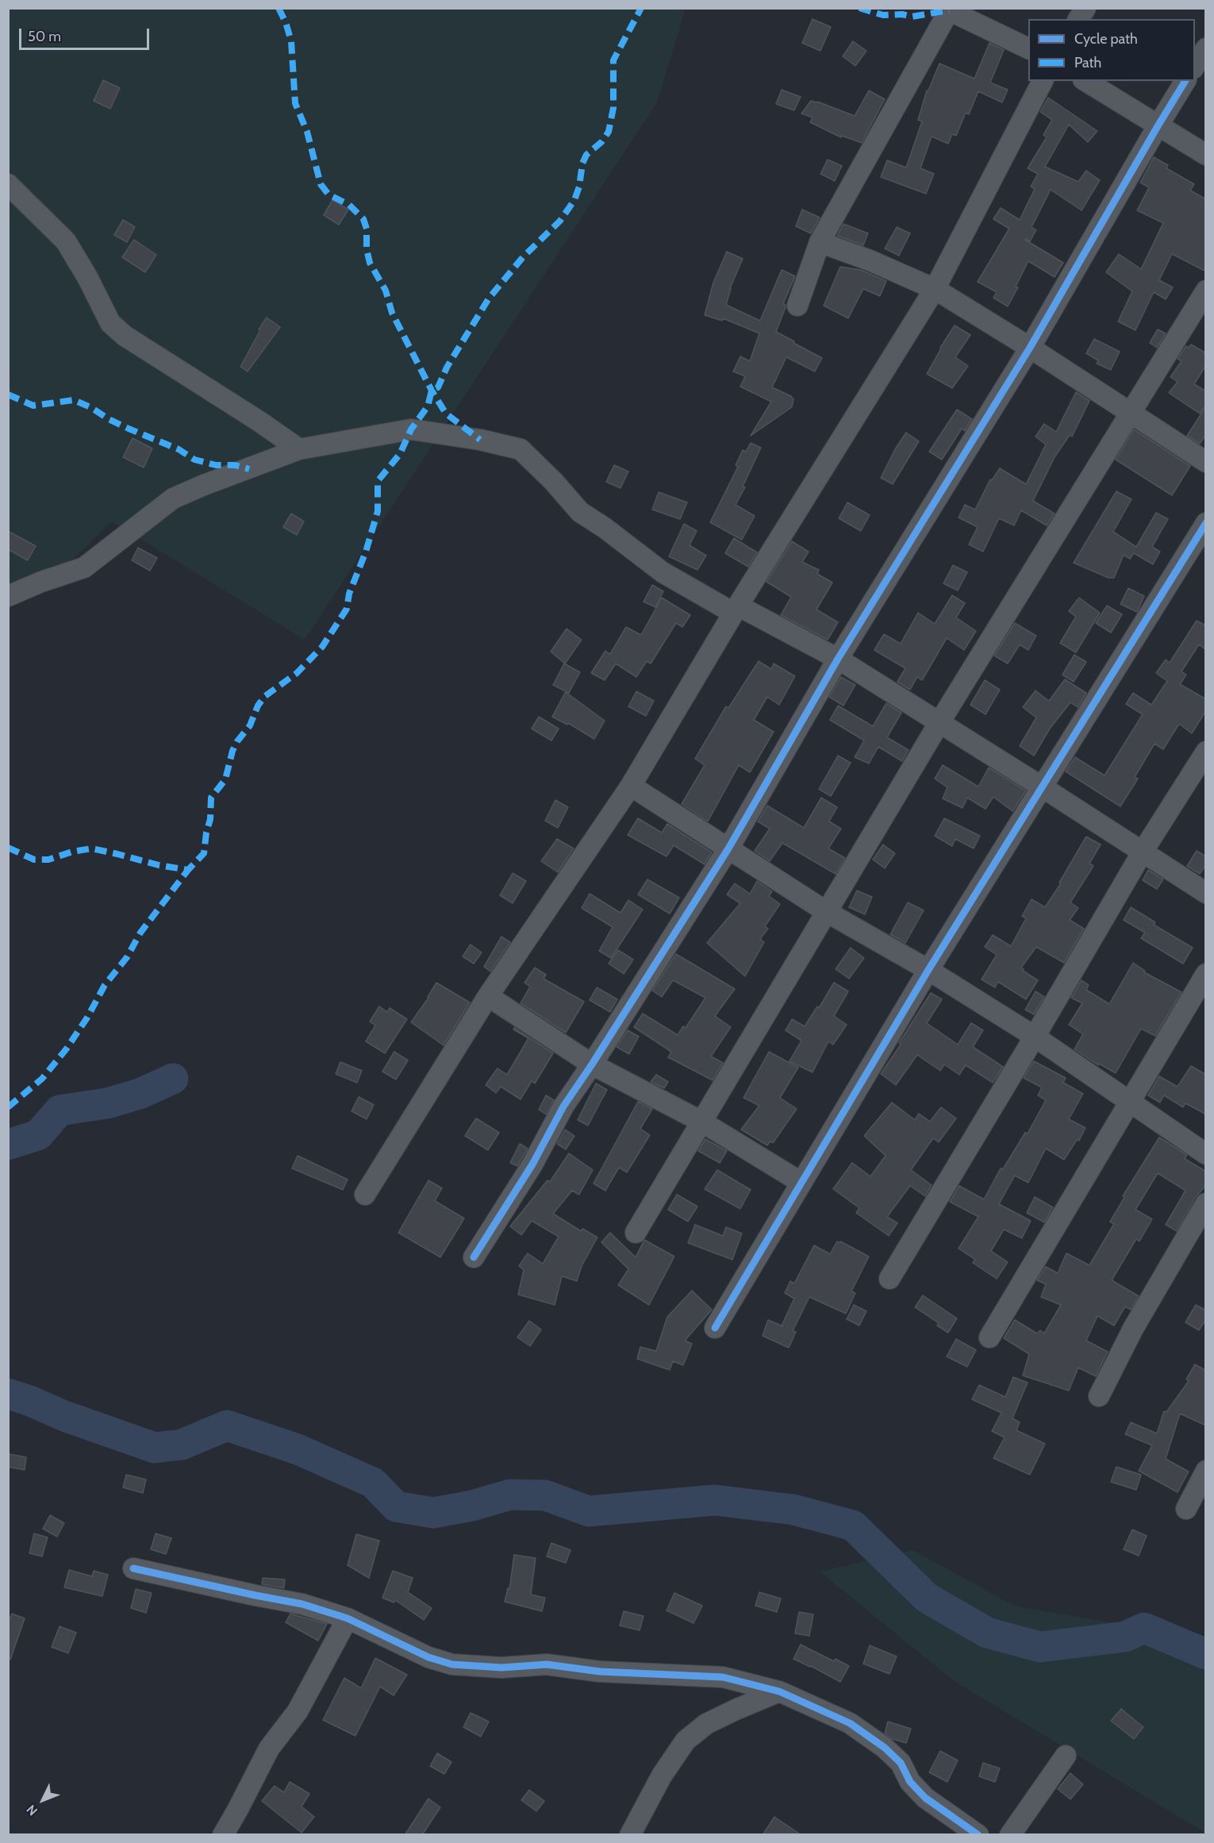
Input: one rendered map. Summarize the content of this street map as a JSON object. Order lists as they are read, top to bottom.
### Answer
{
  "legend": ["Cycle path", "Path"],
  "scale_bar": "50 m",
  "north": "bottom left"
}
